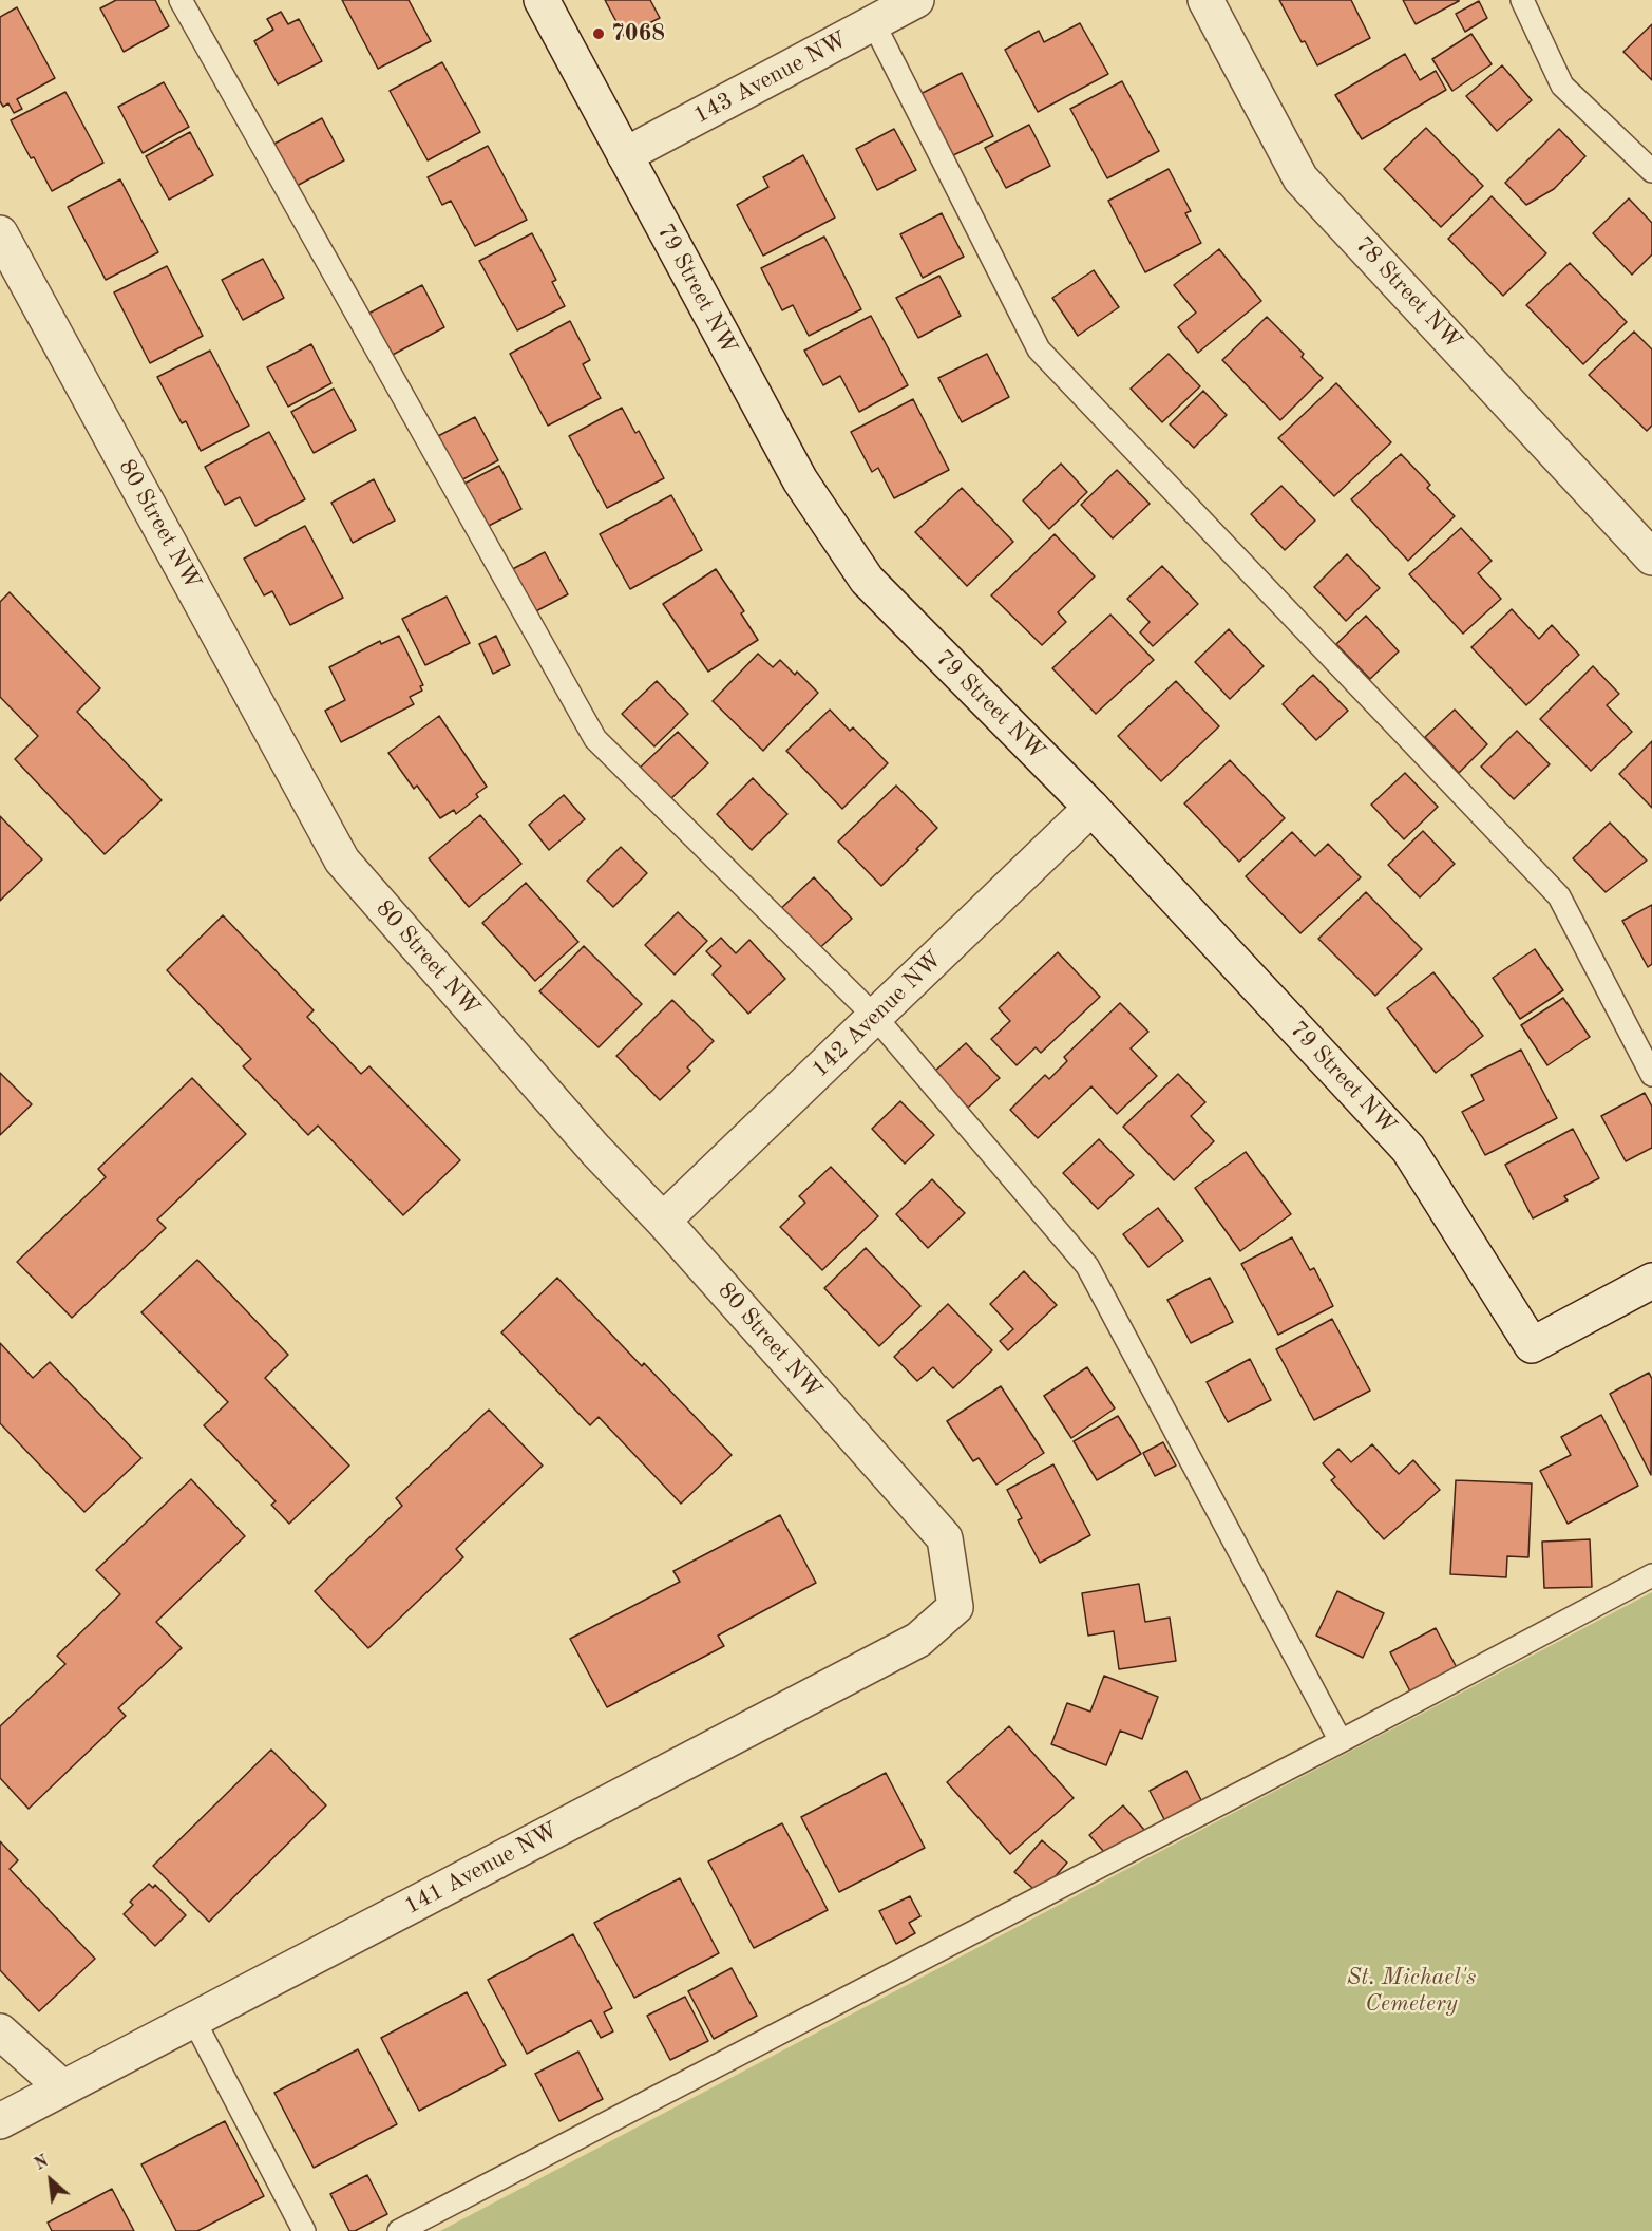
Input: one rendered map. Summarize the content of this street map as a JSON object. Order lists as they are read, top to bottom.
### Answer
{
  "streets": {
    "street": [
      "143 Avenue NW",
      "79 Street NW",
      "78 Street NW",
      "80 Street NW",
      "142 Avenue NW",
      "141 Avenue NW"
    ]
  },
  "crossings": [
    ["143 Avenue NW", "79 Street NW"],
    ["79 Street NW", "142 Avenue NW"],
    ["80 Street NW", "142 Avenue NW"],
    ["80 Street NW", "141 Avenue NW"]
  ],
  "parks": ["St. Michael's Cemetery"],
  "places": ["7068"],
  "north": "top left"
}
